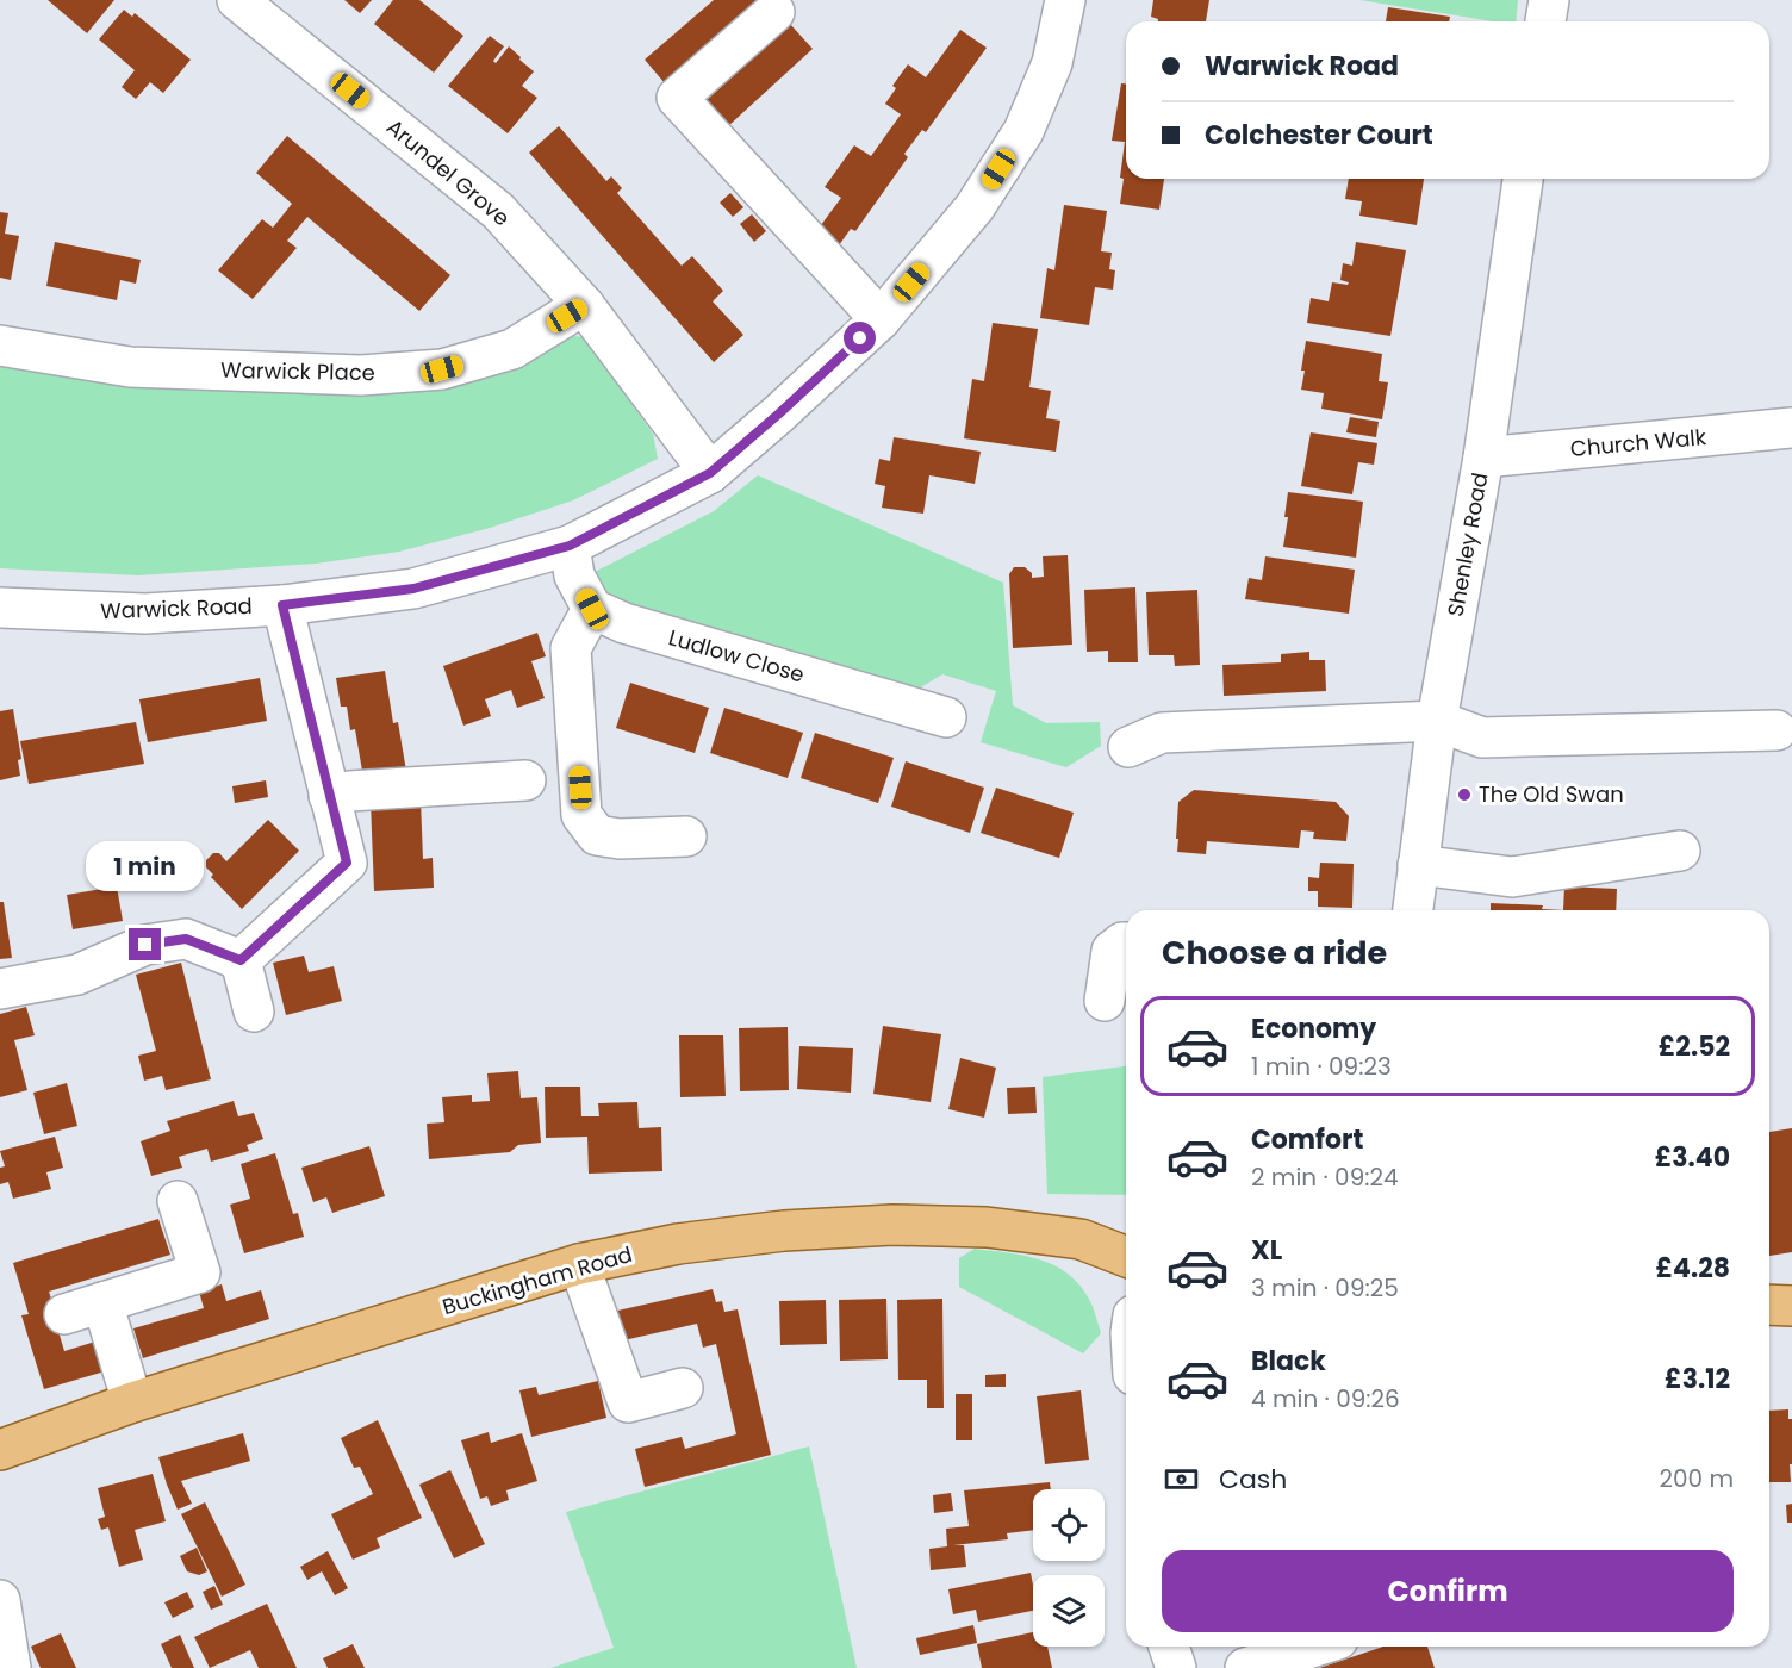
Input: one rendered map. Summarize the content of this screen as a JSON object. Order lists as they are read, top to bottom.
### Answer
{
  "streets": {
    "main road": ["Buckingham Road"],
    "street": [
      "Arundel Grove",
      "Warwick Place",
      "Church Walk",
      "Shenley Road",
      "Warwick Road",
      "Ludlow Close"
    ]
  },
  "crossings": [
    ["Arundel Grove", "Warwick Place"],
    ["Arundel Grove", "Warwick Road"],
    ["Church Walk", "Shenley Road"]
  ],
  "places": ["The Old Swan"],
  "page": {
    "banner": ["Warwick Road", "Colchester Court"],
    "bubble": "1 min",
    "heading": "Choose a ride",
    "list": [
      {
        "name": "Economy",
        "note": "1 min · 09:23",
        "value": "£2.52"
      },
      {
        "name": "Comfort",
        "note": "2 min · 09:24",
        "value": "£3.40"
      },
      {
        "name": "XL",
        "note": "3 min · 09:25",
        "value": "£4.28"
      },
      {
        "name": "Black",
        "note": "4 min · 09:26",
        "value": "£3.12"
      }
    ],
    "pay": ["Cash", "200 m"],
    "buttons": "Confirm"
  }
}
